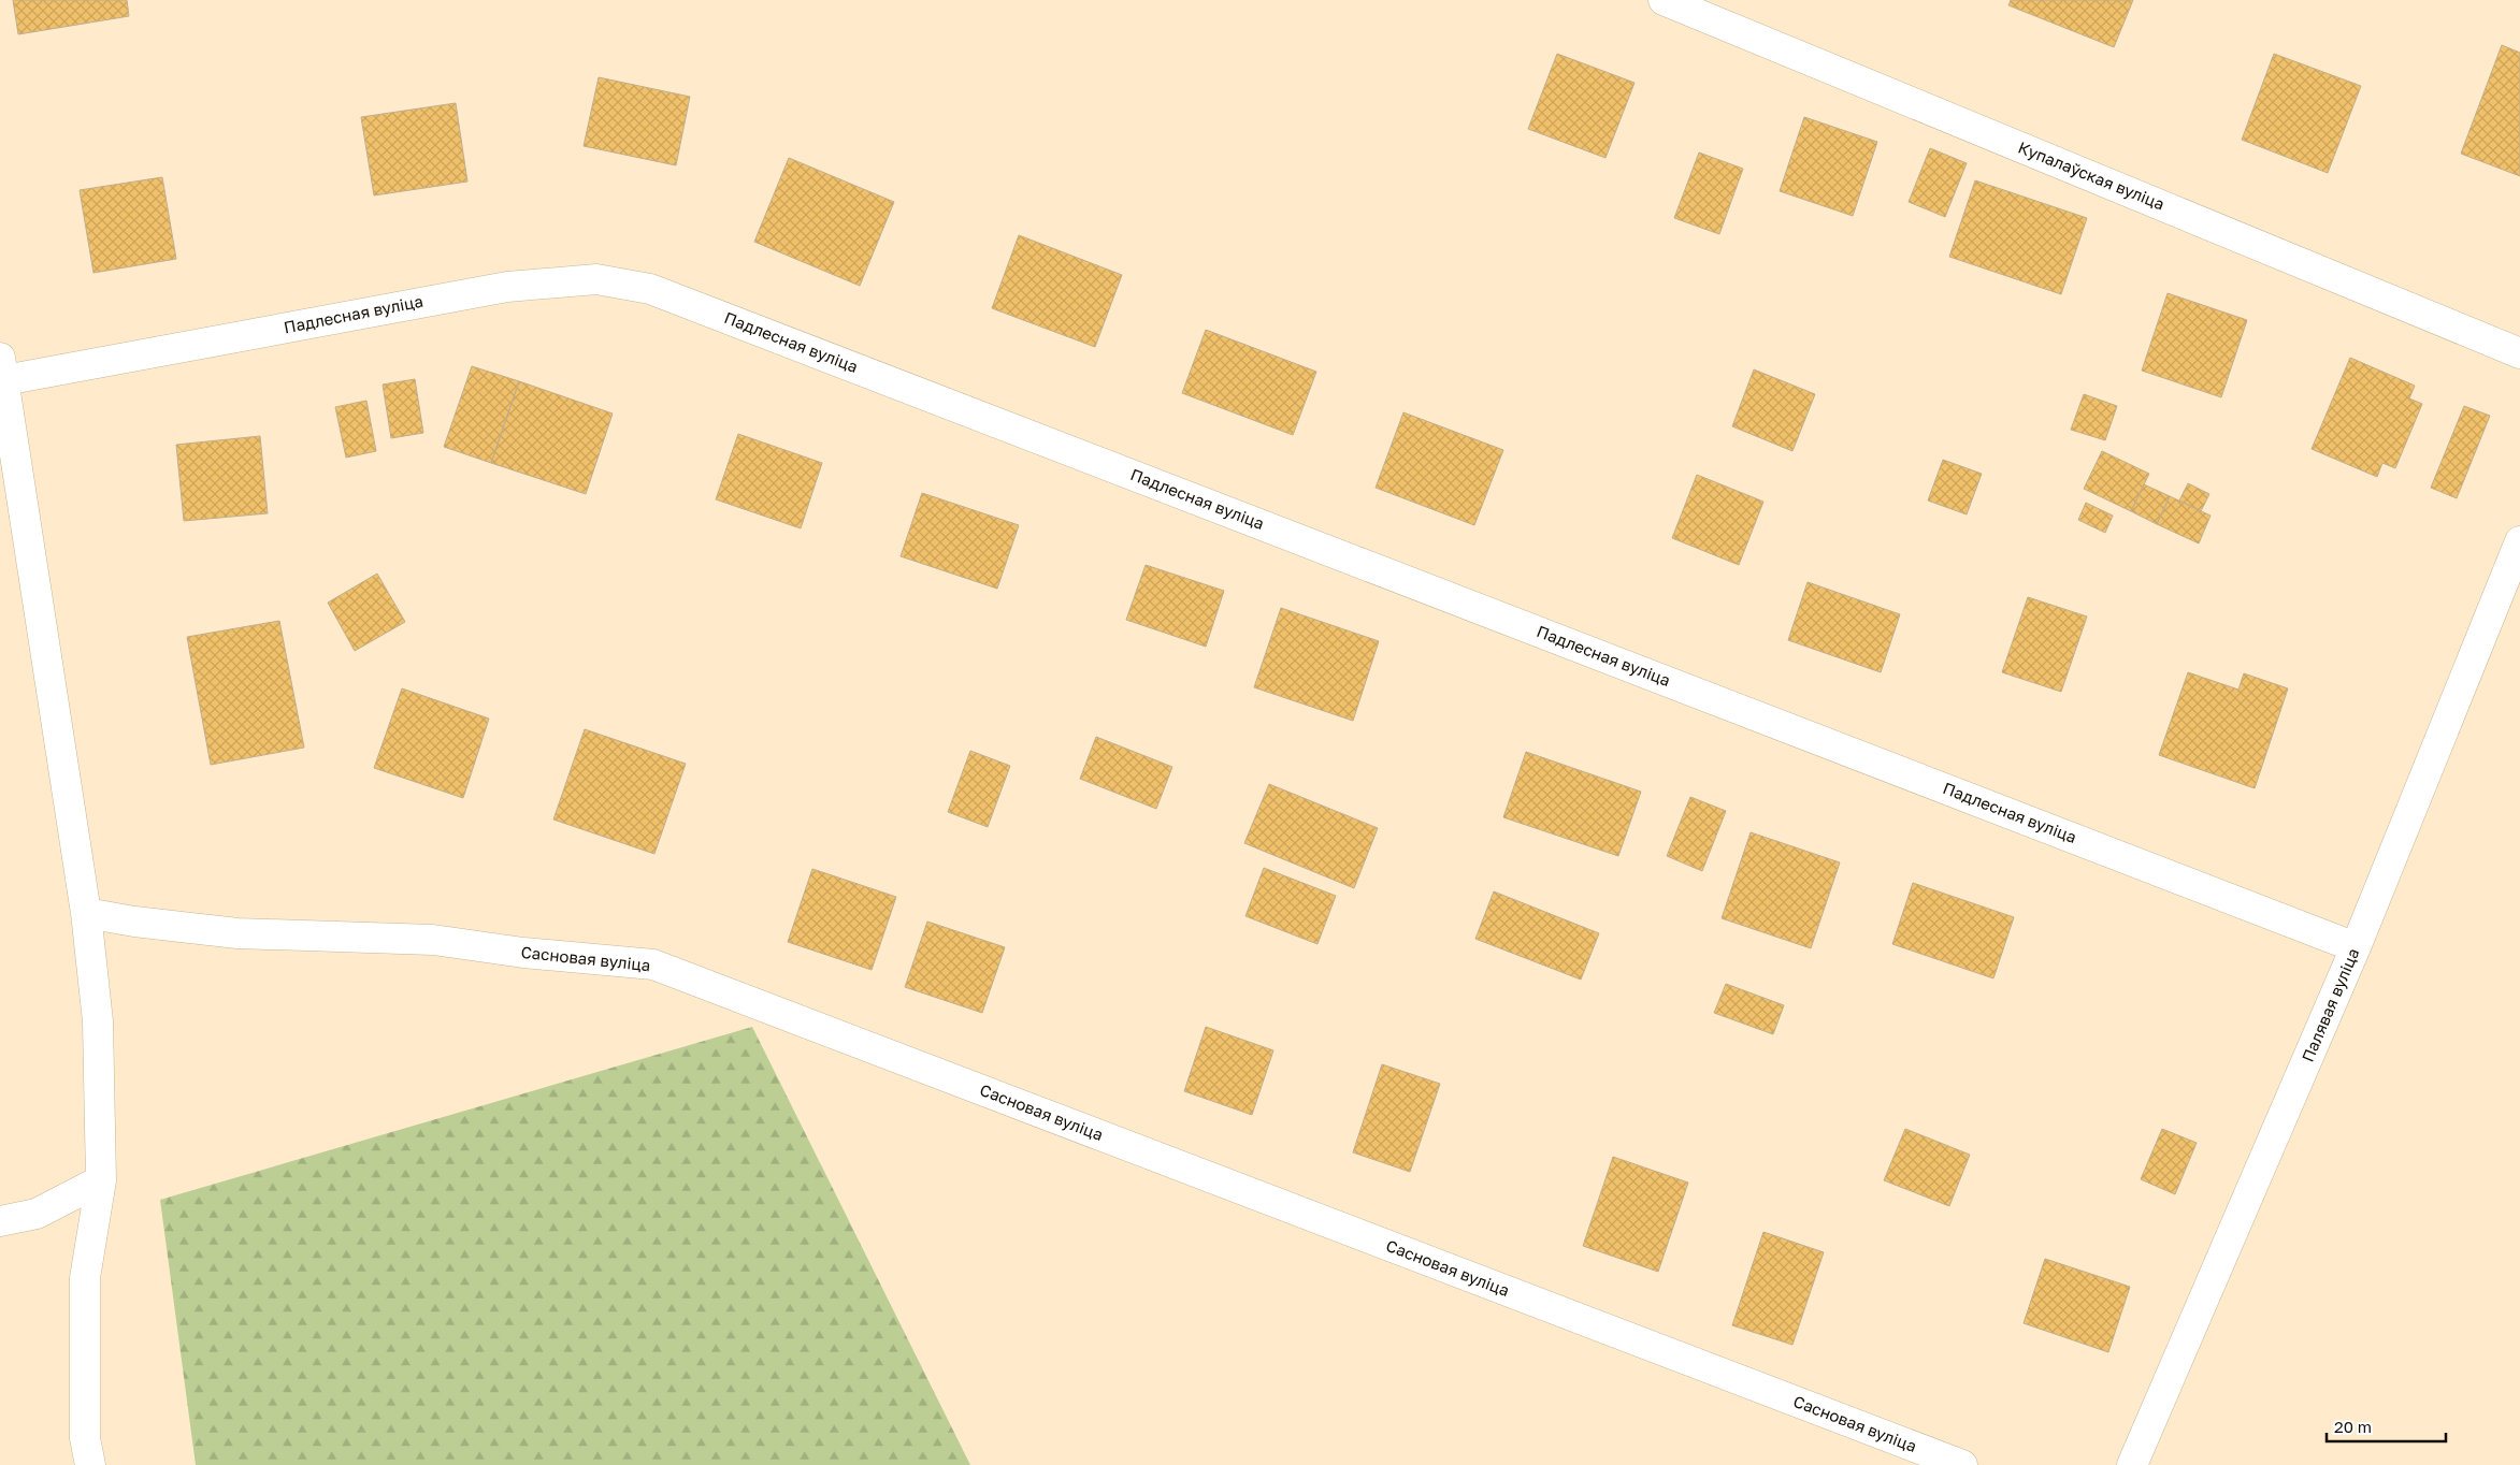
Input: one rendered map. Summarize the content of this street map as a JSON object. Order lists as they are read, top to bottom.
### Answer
{
  "streets": {
    "street": [
      "Купалаўская вуліца",
      "Падлесная вуліца",
      "Сасновая вуліца",
      "Палявая вуліца"
    ]
  },
  "crossings": [
    ["Падлесная вуліца", "Палявая вуліца"]
  ],
  "scale_bar": "20 m"
}
